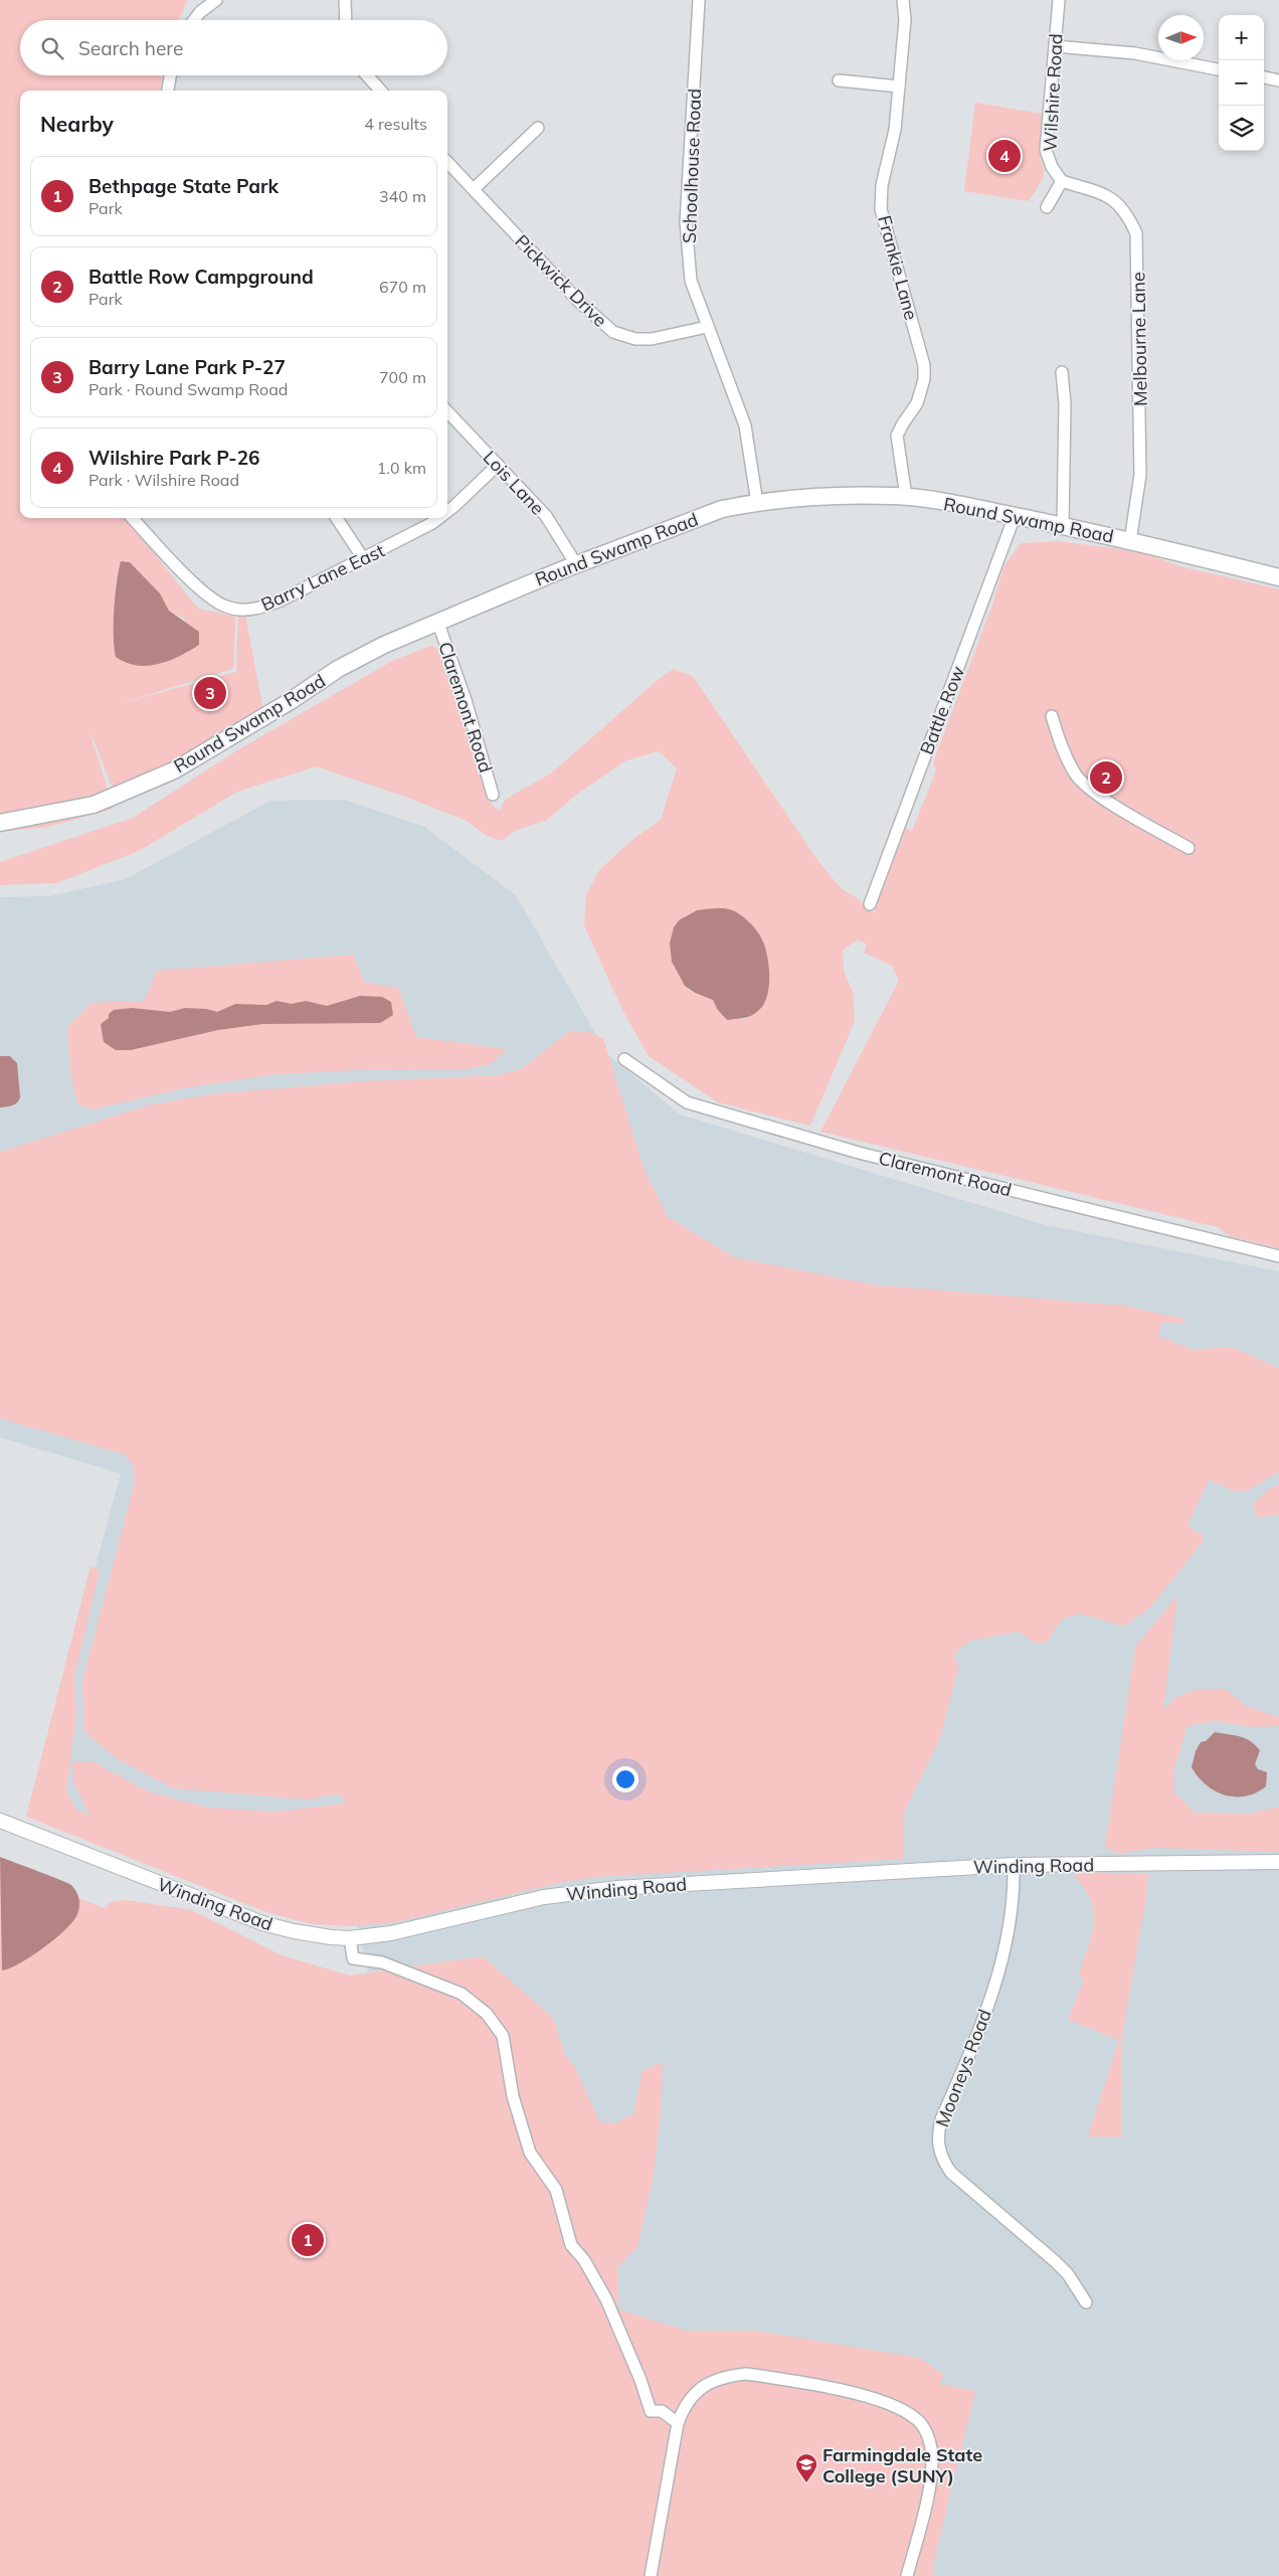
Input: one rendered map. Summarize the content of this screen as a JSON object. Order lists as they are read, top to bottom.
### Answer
{
  "streets": {
    "main road": ["Round Swamp Road"],
    "street": [
      "Wilshire Road",
      "Schoolhouse Road",
      "Frankie Lane",
      "Pickwick Drive",
      "Melbourne Lane",
      "Lois Lane",
      "Barry Lane East",
      "Claremont Road",
      "Battle Row",
      "Winding Road",
      "Mooneys Road"
    ]
  },
  "crossings": [
    ["Wilshire Road", "Melbourne Lane"],
    ["Schoolhouse Road", "Pickwick Drive"],
    ["Schoolhouse Road", "Round Swamp Road"],
    ["Frankie Lane", "Round Swamp Road"],
    ["Melbourne Lane", "Round Swamp Road"],
    ["Lois Lane", "Round Swamp Road"],
    ["Lois Lane", "Barry Lane East"],
    ["Round Swamp Road", "Claremont Road"],
    ["Round Swamp Road", "Battle Row"],
    ["Winding Road", "Mooneys Road"]
  ],
  "places": {
    "school or university": ["Farmingdale State College (SUNY)"]
  },
  "north": "right",
  "page": {
    "map_buttons": ["+", "−"],
    "search": "Search here",
    "heading": ["Nearby", "4 results"],
    "pins": [
      "4",
      "3",
      "2",
      "1"
    ],
    "list": [
      {
        "mark": "1",
        "name": "Bethpage State Park",
        "note": "Park",
        "value": "340 m"
      },
      {
        "mark": "2",
        "name": "Battle Row Campground",
        "note": "Park",
        "value": "670 m"
      },
      {
        "mark": "3",
        "name": "Barry Lane Park P-27",
        "note": "Park · Round Swamp Road",
        "value": "700 m"
      },
      {
        "mark": "4",
        "name": "Wilshire Park P-26",
        "note": "Park · Wilshire Road",
        "value": "1.0 km"
      }
    ]
  }
}
